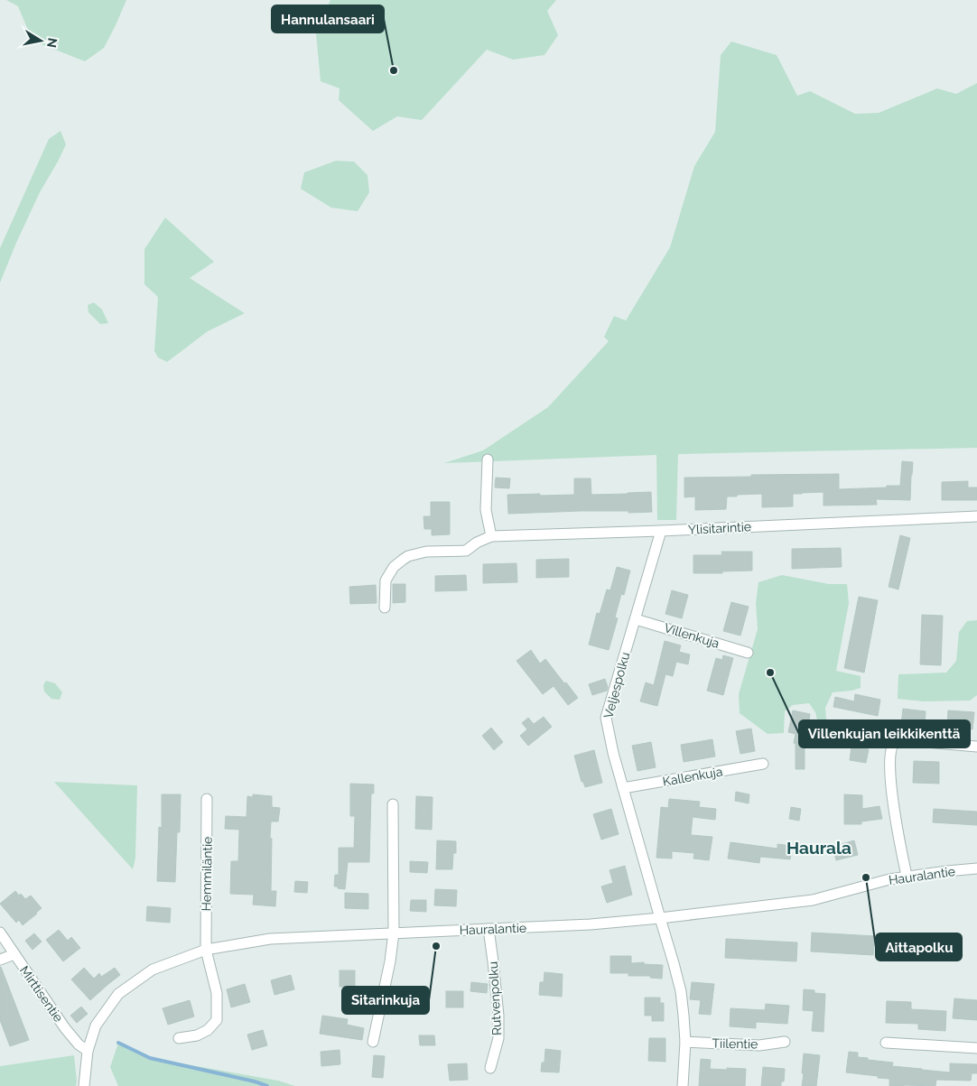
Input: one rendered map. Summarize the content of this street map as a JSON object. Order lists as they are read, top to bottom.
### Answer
{
  "streets": {
    "street": [
      "Ylisitarintie",
      "Villenkuja",
      "Veljespolku",
      "Kallenkuja",
      "Hemmiläntie",
      "Hauralantie",
      "Mirttisentie",
      "Rutvenpolku",
      "Tiilentie"
    ]
  },
  "crossings": [
    ["Ylisitarintie", "Veljespolku"],
    ["Villenkuja", "Veljespolku"],
    ["Veljespolku", "Kallenkuja"],
    ["Veljespolku", "Hauralantie"],
    ["Veljespolku", "Tiilentie"],
    ["Hemmiläntie", "Hauralantie"],
    ["Hauralantie", "Mirttisentie"],
    ["Hauralantie", "Rutvenpolku"]
  ],
  "districts": ["Haurala"],
  "places": [
    "Hannulansaari",
    "Villenkujan leikkikenttä",
    "Aittapolku",
    "Sitarinkuja"
  ],
  "north": "right"
}
